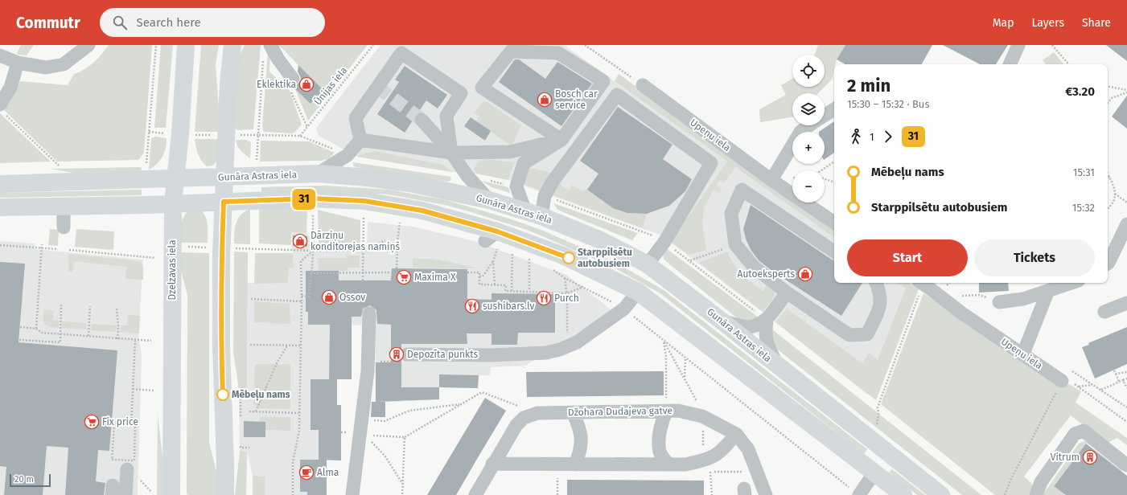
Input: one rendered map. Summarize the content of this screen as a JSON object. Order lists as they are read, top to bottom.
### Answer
{
  "streets": {
    "main road": ["Gunāra Astras iela", "Dzelzavas iela"],
    "street": ["Upeņu iela", "Džohara Dudajeva gatve"],
    "path": ["Ūnijas iela"]
  },
  "crossings": [
    ["Gunāra Astras iela", "Dzelzavas iela"]
  ],
  "places": {
    "shop": [
      "Eklektika",
      "Bosch car service",
      "Dārziņu konditorejas namiņš",
      "Autoeksperts",
      "Ossov"
    ],
    "other": ["Starppilsētu autobusiem", "Mēbeļu nams"],
    "supermarket": ["Maxima X", "Fix price"],
    "restaurant": ["Purch", "sushibars.lv"],
    "building": ["Depozīta punkts", "Vitrum"],
    "cafe": ["Alma"]
  },
  "lines": ["bus line 31"],
  "scale_bar": "20 m",
  "page": {
    "header": "Commutr",
    "search": "Search here",
    "nav": ["Map", "Layers", "Share"],
    "on_map": "31",
    "map_buttons": ["+", "−"],
    "heading": ["2 min", "15:30 – 15:32 · Bus", "€3.20"],
    "legs": ["1", "31"],
    "list": [
      {
        "name": "Mēbeļu nams",
        "value": "15:31"
      },
      {
        "name": "Starppilsētu autobusiem",
        "value": "15:32"
      }
    ],
    "buttons": ["Start", "Tickets"],
    "scale": "20 m"
  }
}
